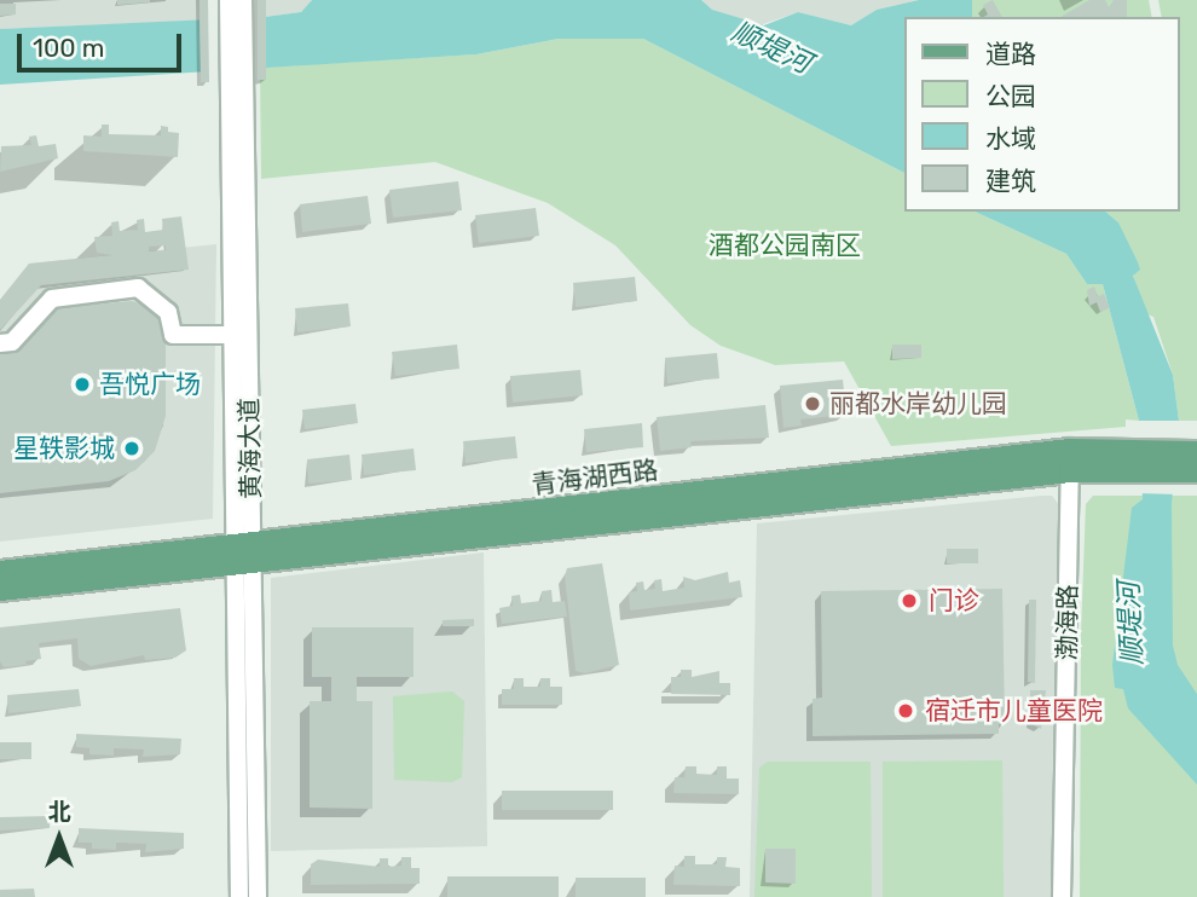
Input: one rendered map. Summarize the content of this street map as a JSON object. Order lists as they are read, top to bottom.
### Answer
{
  "streets": {
    "main road": ["青海湖西路"],
    "street": ["黄海大道", "渤海路"]
  },
  "crossings": [
    ["黄海大道", "青海湖西路"],
    ["青海湖西路", "渤海路"]
  ],
  "water": ["顺堤河"],
  "parks": ["酒都公园南区"],
  "places": [
    "吾悦广场",
    "丽都水岸幼儿园",
    "星轶影城",
    "门诊",
    "宿迁市儿童医院"
  ],
  "legend": [
    "道路",
    "公园",
    "水域",
    "建筑"
  ],
  "scale_bar": "100 m",
  "north": "top"
}
